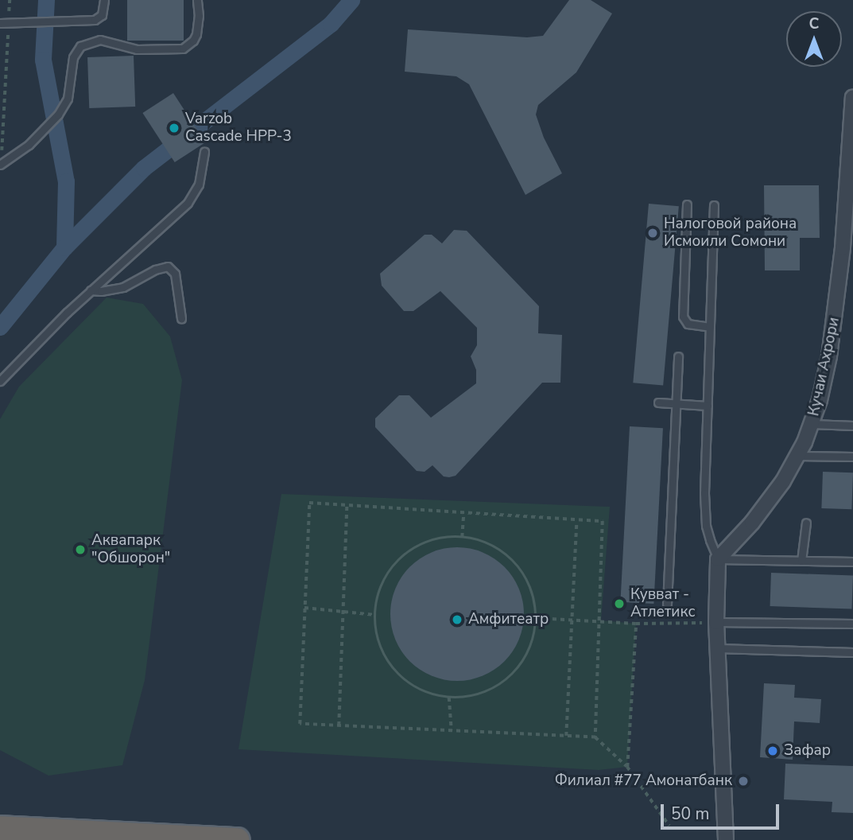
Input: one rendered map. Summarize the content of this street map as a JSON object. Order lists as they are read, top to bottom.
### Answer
{
  "streets": {
    "street": ["Кучаи Ахрори"]
  },
  "places": [
    "Varzob Cascade HPP-3",
    "Налоговой района Исмоили Сомони",
    "Аквапарк \"Обшорон\"",
    "Кувват - Атлетикс",
    "Aмфитеатр",
    "Зафар",
    "Филиал #77 Амонатбанк"
  ],
  "scale_bar": "50 m",
  "north": "top"
}
